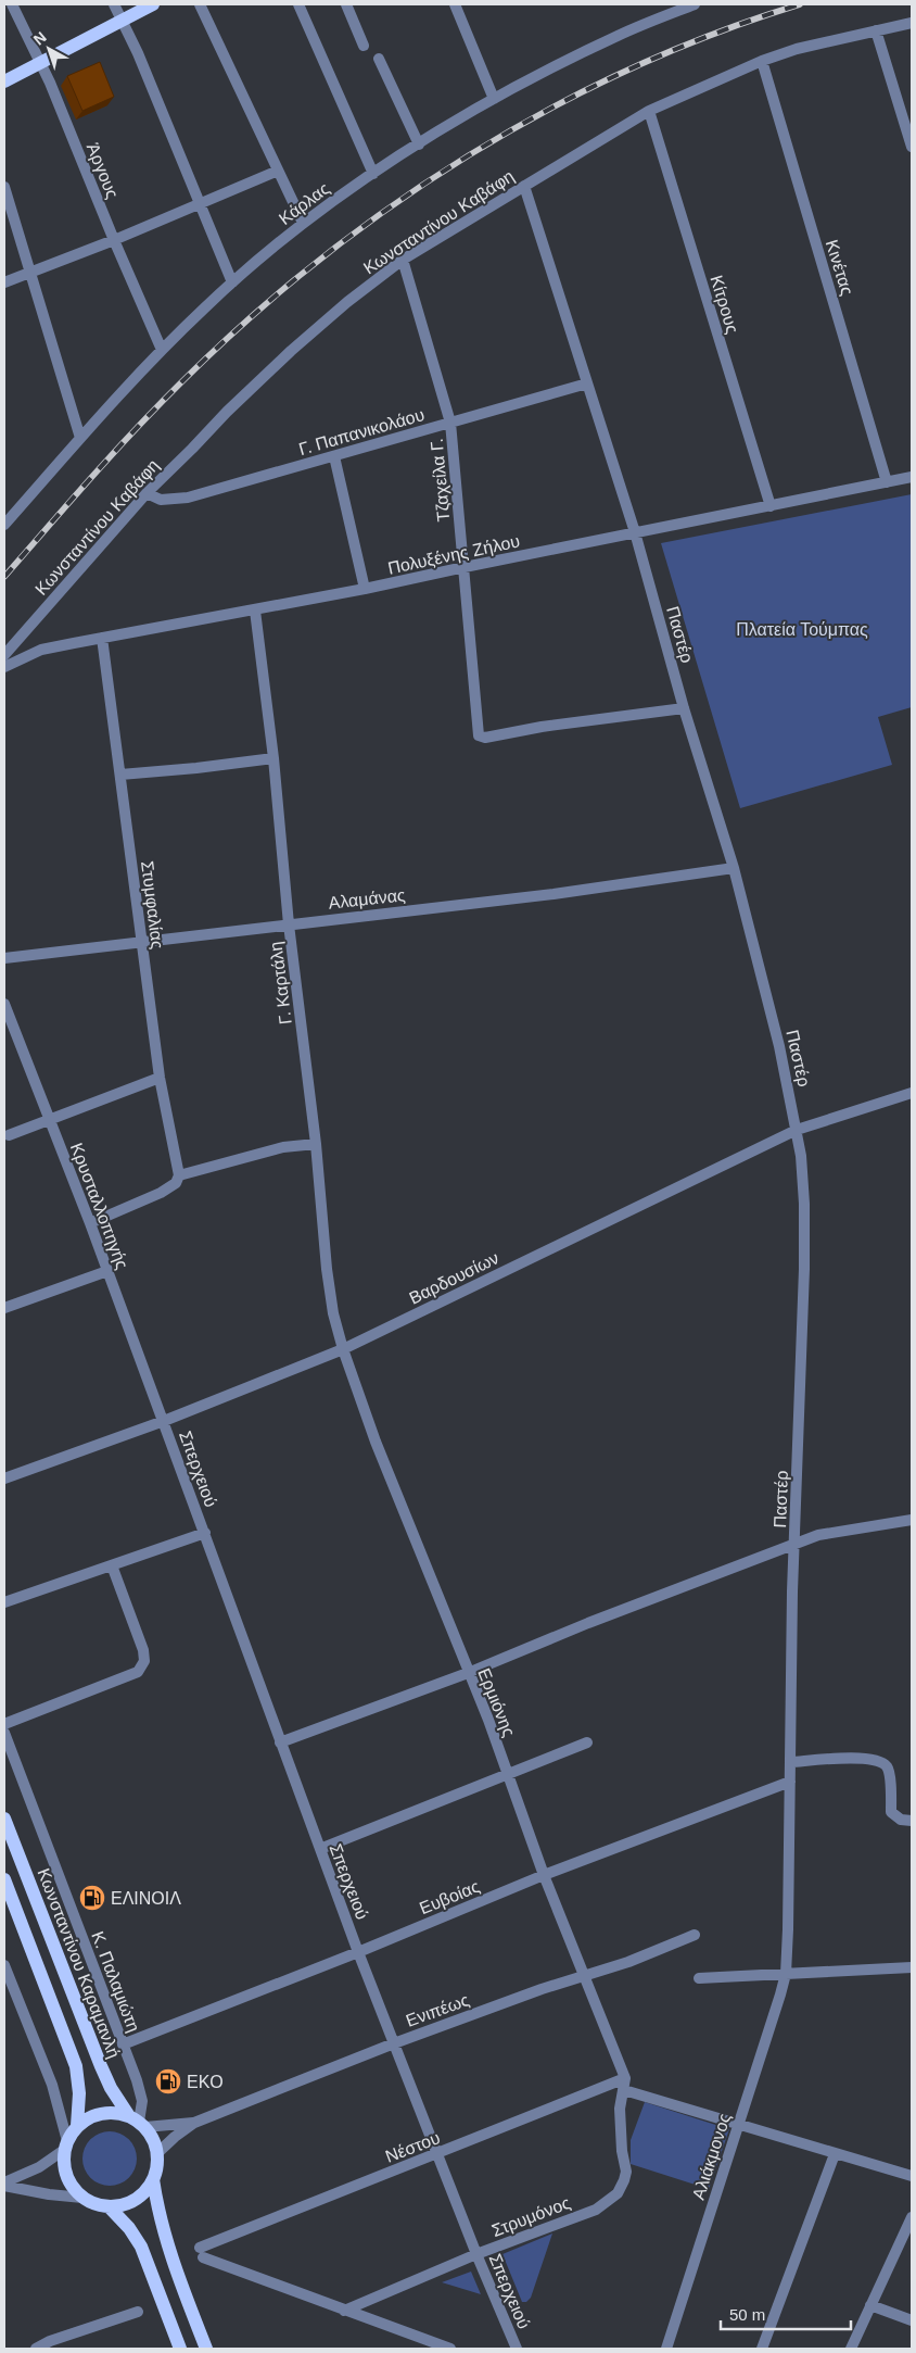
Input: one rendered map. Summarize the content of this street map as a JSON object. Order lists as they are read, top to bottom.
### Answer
{
  "streets": {
    "main road": ["Κωνσταντίνου Καραμανλή"],
    "street": [
      "Άργους",
      "Κάρλας",
      "Κωνσταντίνου Καβάφη",
      "Κινέτας",
      "Κίτρους",
      "Γ. Παπανικολάου",
      "Τζαχείλα Γ.",
      "Πολυξένης Ζήλου",
      "Παστέρ",
      "Αλαμάνας",
      "Στυμφαλίας",
      "Γ. Καρτάλη",
      "Κρυσταλλοπηγής",
      "Βαρδουσίων",
      "Σπερχειού",
      "Ερμιόνης",
      "Ευβοίας",
      "Κ. Παλαμιώτη",
      "Ενιπέως",
      "Νέστου",
      "Αλιάκμονος",
      "Στρυμόνος"
    ]
  },
  "crossings": [
    ["Άργους", "Κάρλας"],
    ["Κωνσταντίνου Καβάφη", "Κινέτας"],
    ["Κωνσταντίνου Καβάφη", "Κίτρους"],
    ["Κωνσταντίνου Καβάφη", "Γ. Παπανικολάου"],
    ["Κωνσταντίνου Καβάφη", "Τζαχείλα Γ."],
    ["Κωνσταντίνου Καβάφη", "Παστέρ"],
    ["Κινέτας", "Πολυξένης Ζήλου"],
    ["Κίτρους", "Πολυξένης Ζήλου"],
    ["Γ. Παπανικολάου", "Τζαχείλα Γ."],
    ["Γ. Παπανικολάου", "Παστέρ"],
    ["Τζαχείλα Γ.", "Πολυξένης Ζήλου"],
    ["Τζαχείλα Γ.", "Παστέρ"],
    ["Πολυξένης Ζήλου", "Παστέρ"],
    ["Πολυξένης Ζήλου", "Στυμφαλίας"],
    ["Πολυξένης Ζήλου", "Γ. Καρτάλη"],
    ["Παστέρ", "Αλαμάνας"],
    ["Παστέρ", "Βαρδουσίων"],
    ["Παστέρ", "Ευβοίας"],
    ["Παστέρ", "Αλιάκμονος"],
    ["Αλαμάνας", "Στυμφαλίας"],
    ["Αλαμάνας", "Γ. Καρτάλη"],
    ["Γ. Καρτάλη", "Βαρδουσίων"],
    ["Γ. Καρτάλη", "Ερμιόνης"],
    ["Κρυσταλλοπηγής", "Βαρδουσίων"],
    ["Κρυσταλλοπηγής", "Σπερχειού"],
    ["Βαρδουσίων", "Σπερχειού"],
    ["Βαρδουσίων", "Ερμιόνης"],
    ["Σπερχειού", "Ευβοίας"],
    ["Σπερχειού", "Ενιπέως"],
    ["Σπερχειού", "Νέστου"],
    ["Σπερχειού", "Στρυμόνος"],
    ["Ερμιόνης", "Ευβοίας"],
    ["Ερμιόνης", "Ενιπέως"],
    ["Ερμιόνης", "Νέστου"],
    ["Ερμιόνης", "Στρυμόνος"],
    ["Ευβοίας", "Κ. Παλαμιώτη"],
    ["Κωνσταντίνου Καραμανλή", "Κ. Παλαμιώτη"],
    ["Κωνσταντίνου Καραμανλή", "Ενιπέως"],
    ["Κ. Παλαμιώτη", "Ενιπέως"],
    ["Νέστου", "Στρυμόνος"]
  ],
  "parks": ["Πλατεία Τούμπας"],
  "places": {
    "fuel station": ["ΕΛΙΝΟΙΛ", "EKO"]
  },
  "scale_bar": "50 m",
  "north": "top left"
}
